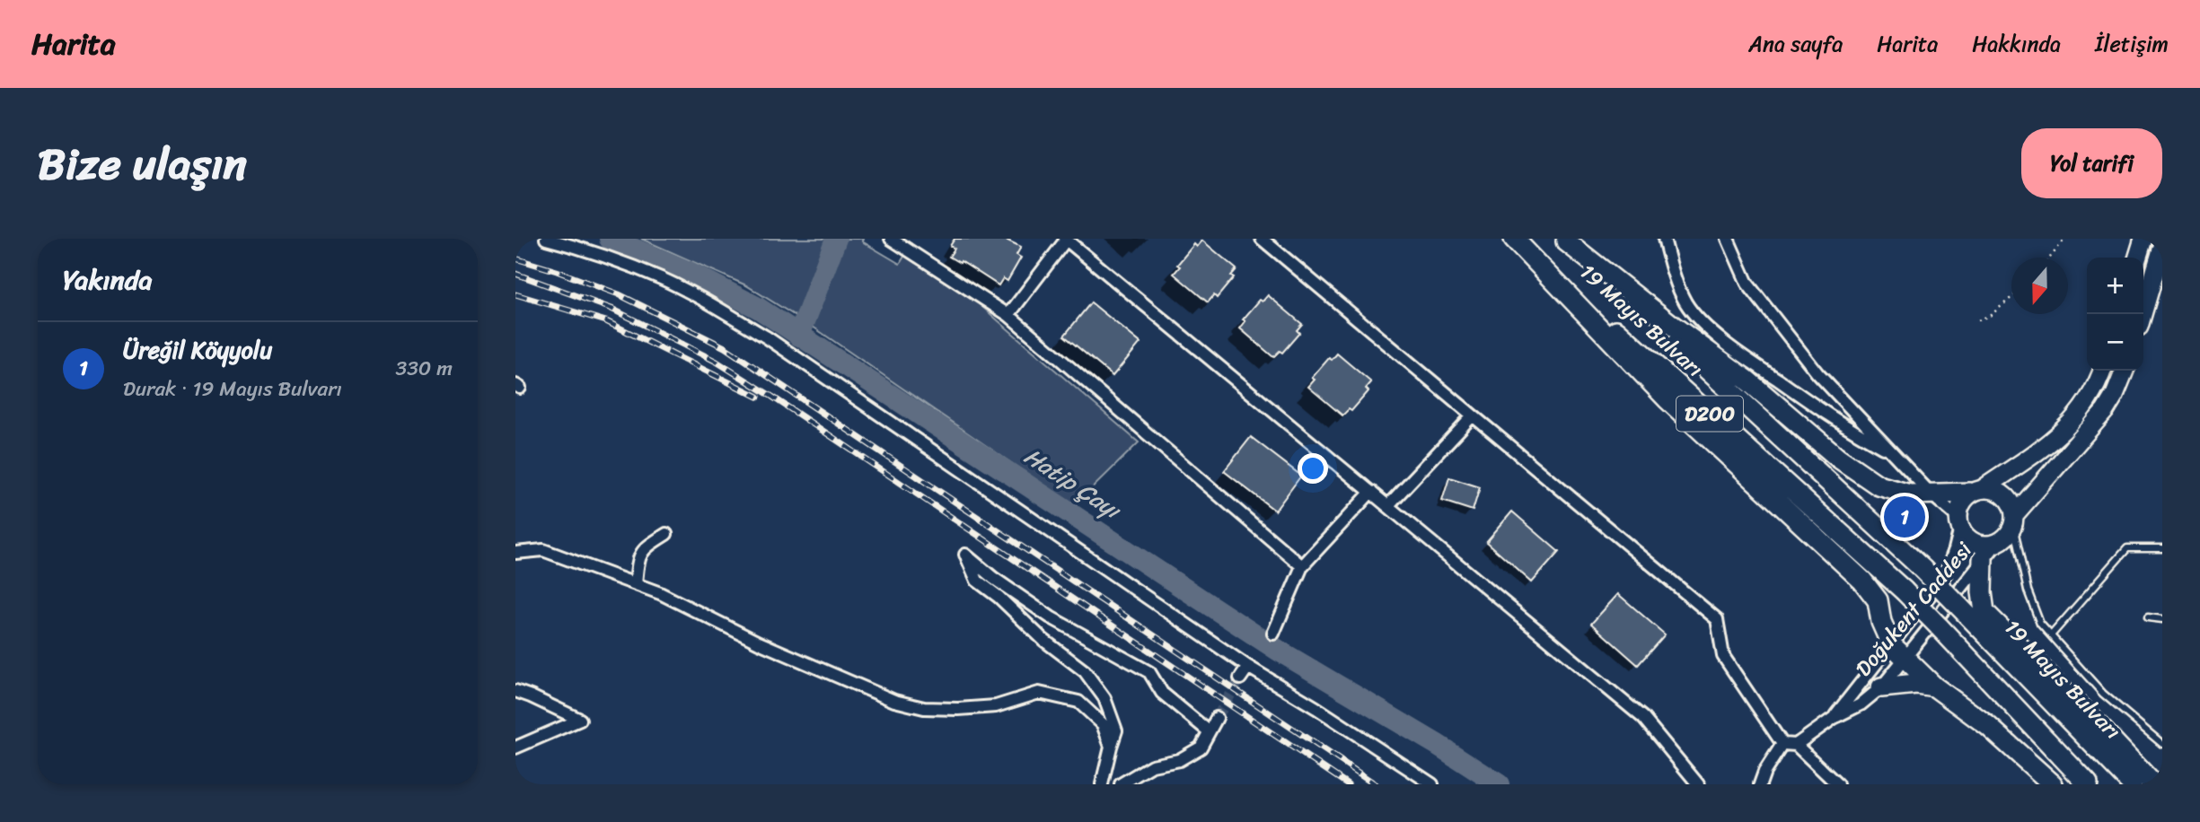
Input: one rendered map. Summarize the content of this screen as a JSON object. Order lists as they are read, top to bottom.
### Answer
{
  "streets": {
    "highway": ["19 Mayıs Bulvarı", "D200"],
    "street": ["Doğukent Caddesi"]
  },
  "water": ["Hatip Çayı"],
  "north": "bottom",
  "page": {
    "header": "Harita",
    "nav": [
      "Ana sayfa",
      "Harita",
      "Hakkında",
      "İletişim"
    ],
    "title": "Bize ulaşın",
    "buttons": "Yol tarifi",
    "heading": "Yakında",
    "map_buttons": ["+", "−"],
    "list": [
      {
        "mark": "1",
        "name": "Üreğil Köyyolu",
        "note": "Durak · 19 Mayıs Bulvarı",
        "value": "330 m"
      }
    ],
    "pins": "1"
  }
}
